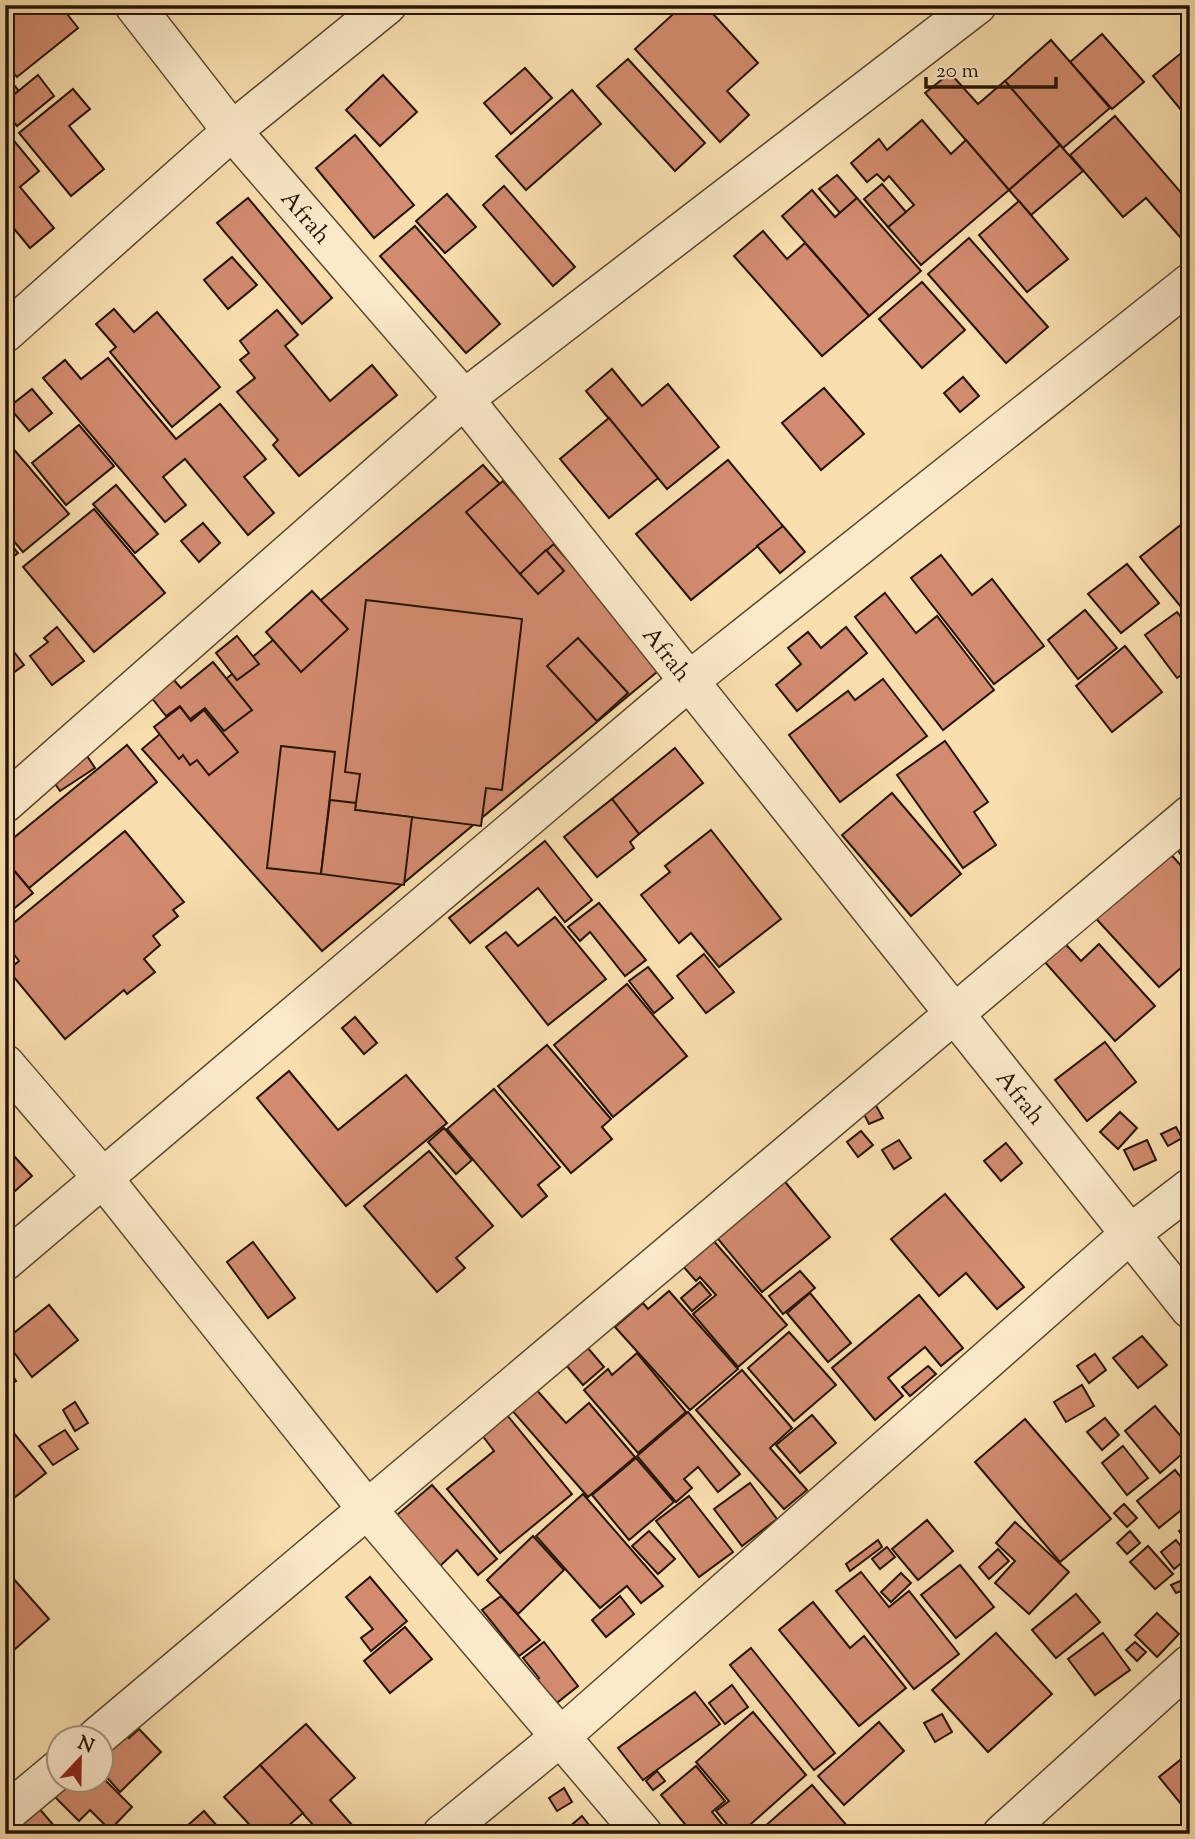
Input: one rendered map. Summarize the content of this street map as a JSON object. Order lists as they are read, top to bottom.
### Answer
{
  "streets": {
    "street": ["Afrah"]
  },
  "scale_bar": "20 m",
  "north": "top"
}
